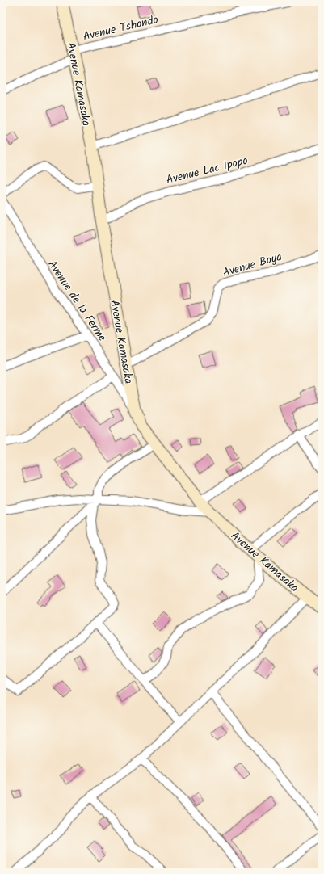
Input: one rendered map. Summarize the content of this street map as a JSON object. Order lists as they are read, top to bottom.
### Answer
{
  "streets": {
    "street": [
      "Avenue Tshondo",
      "Avenue Kamasaka",
      "Avenue Lac Ipopo",
      "Avenue Boya",
      "Avenue de la Ferme"
    ]
  },
  "crossings": [
    ["Avenue Tshondo", "Avenue Kamasaka"],
    ["Avenue Kamasaka", "Avenue Lac Ipopo"],
    ["Avenue Kamasaka", "Avenue Boya"],
    ["Avenue Kamasaka", "Avenue de la Ferme"]
  ]
}
